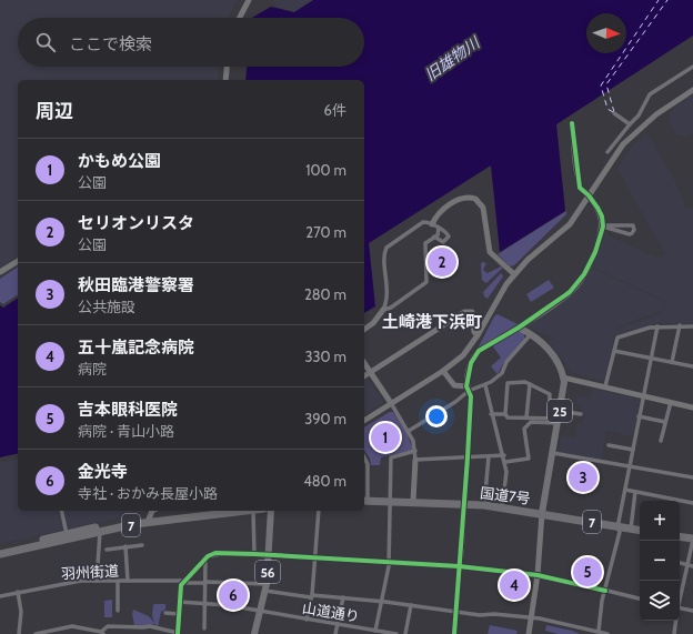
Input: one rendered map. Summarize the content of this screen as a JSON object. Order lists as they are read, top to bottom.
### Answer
{
  "streets": {
    "highway": ["国道7号", "7"],
    "main road": ["25", "56"],
    "street": ["羽州街道", "山道通り"]
  },
  "crossings": [
    ["25", "国道7号"],
    ["羽州街道", "56"],
    ["56", "山道通り"]
  ],
  "districts": ["土崎港下浜町"],
  "water": ["旧雄物川"],
  "north": "right",
  "page": {
    "search": "ここで検索",
    "heading": ["周辺", "6件"],
    "list": [
      {
        "mark": "1",
        "name": "かもめ公園",
        "note": "公園",
        "value": "100 m"
      },
      {
        "mark": "2",
        "name": "セリオンリスタ",
        "note": "公園",
        "value": "270 m"
      },
      {
        "mark": "3",
        "name": "秋田臨港警察署",
        "note": "公共施設",
        "value": "280 m"
      },
      {
        "mark": "4",
        "name": "五十嵐記念病院",
        "note": "病院",
        "value": "330 m"
      },
      {
        "mark": "5",
        "name": "吉本眼科医院",
        "note": "病院 · 青山小路",
        "value": "390 m"
      },
      {
        "mark": "6",
        "name": "金光寺",
        "note": "寺社 · おかみ長屋小路",
        "value": "480 m"
      }
    ],
    "pins": [
      "2",
      "1",
      "3",
      "5",
      "4",
      "6"
    ],
    "map_buttons": ["+", "−"]
  }
}
